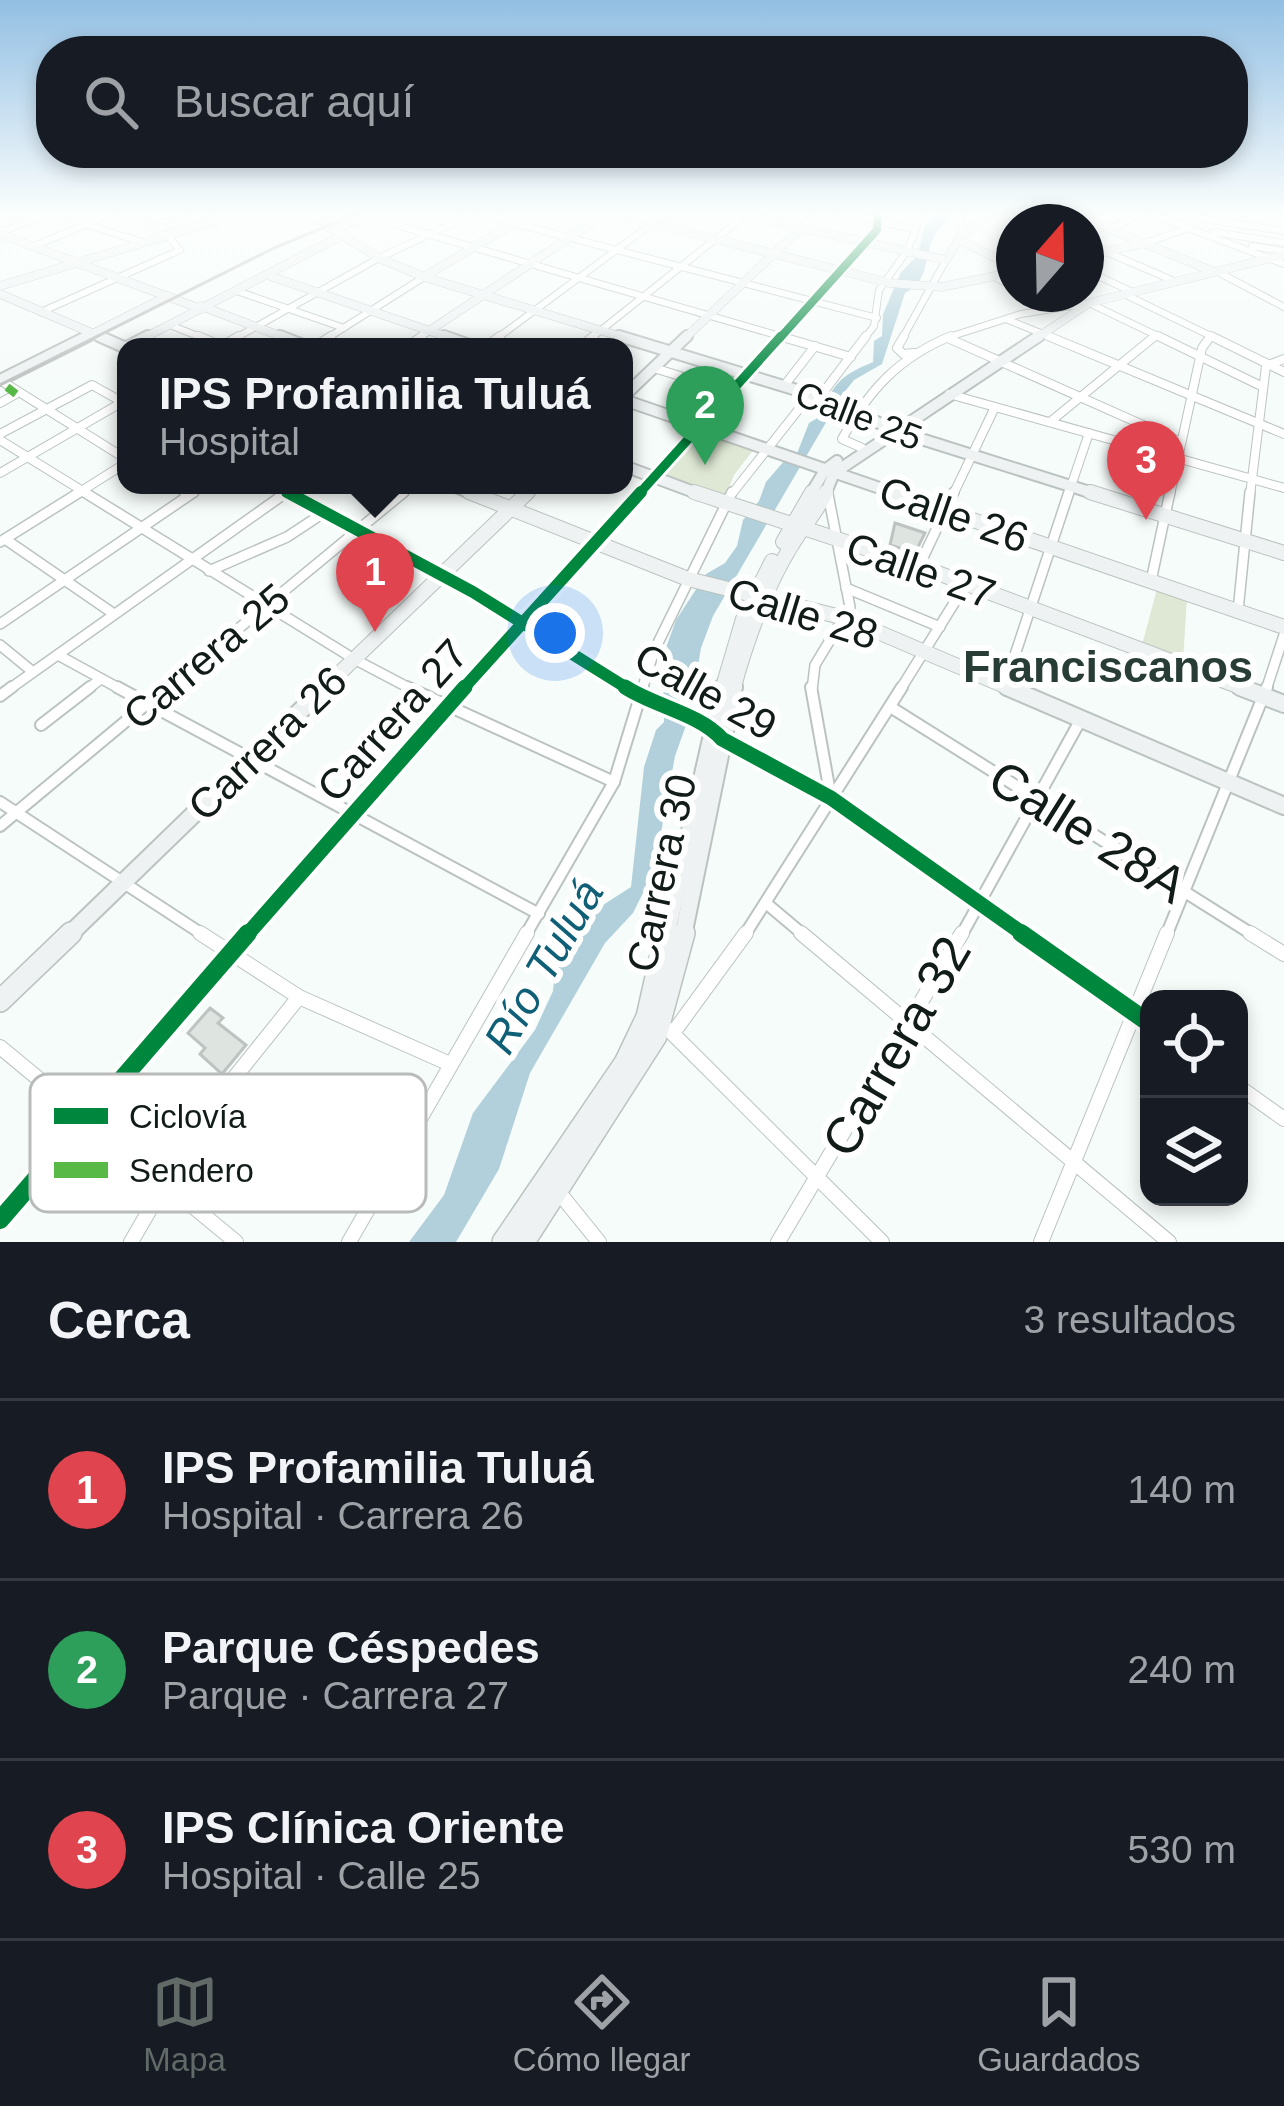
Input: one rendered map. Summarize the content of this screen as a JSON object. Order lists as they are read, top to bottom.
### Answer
{
  "streets": {
    "street": [
      "Calle 25",
      "Calle 26",
      "Calle 27",
      "Calle 28",
      "Carrera 25",
      "Calle 29",
      "Carrera 27",
      "Carrera 26",
      "Calle 28A",
      "Carrera 30",
      "Carrera 32"
    ]
  },
  "crossings": [
    ["Calle 25", "Carrera 27"],
    ["Calle 25", "Carrera 30"],
    ["Calle 26", "Carrera 27"],
    ["Calle 26", "Carrera 30"],
    ["Calle 27", "Carrera 27"],
    ["Calle 27", "Carrera 30"],
    ["Calle 28", "Carrera 27"],
    ["Calle 28", "Carrera 26"],
    ["Calle 28", "Carrera 30"],
    ["Calle 28", "Carrera 32"],
    ["Carrera 25", "Calle 29"],
    ["Calle 29", "Carrera 27"],
    ["Calle 29", "Carrera 26"],
    ["Calle 29", "Carrera 30"],
    ["Calle 29", "Carrera 32"],
    ["Calle 28A", "Carrera 32"]
  ],
  "districts": ["Franciscanos"],
  "water": ["Río Tuluá"],
  "legend": ["Ciclovía", "Sendero"],
  "north": "top",
  "page": {
    "search": "Buscar aquí",
    "popup": ["IPS Profamilia Tuluá", "Hospital"],
    "pins": ["2", "3", "1"],
    "heading": ["Cerca", "3 resultados"],
    "list": [
      {
        "mark": "1",
        "name": "IPS Profamilia Tuluá",
        "note": "Hospital · Carrera 26",
        "value": "140 m"
      },
      {
        "mark": "2",
        "name": "Parque Céspedes",
        "note": "Parque · Carrera 27",
        "value": "240 m"
      },
      {
        "mark": "3",
        "name": "IPS Clínica Oriente",
        "note": "Hospital · Calle 25",
        "value": "530 m"
      }
    ],
    "nav": ["Mapa", "Cómo llegar", "Guardados"]
  }
}
